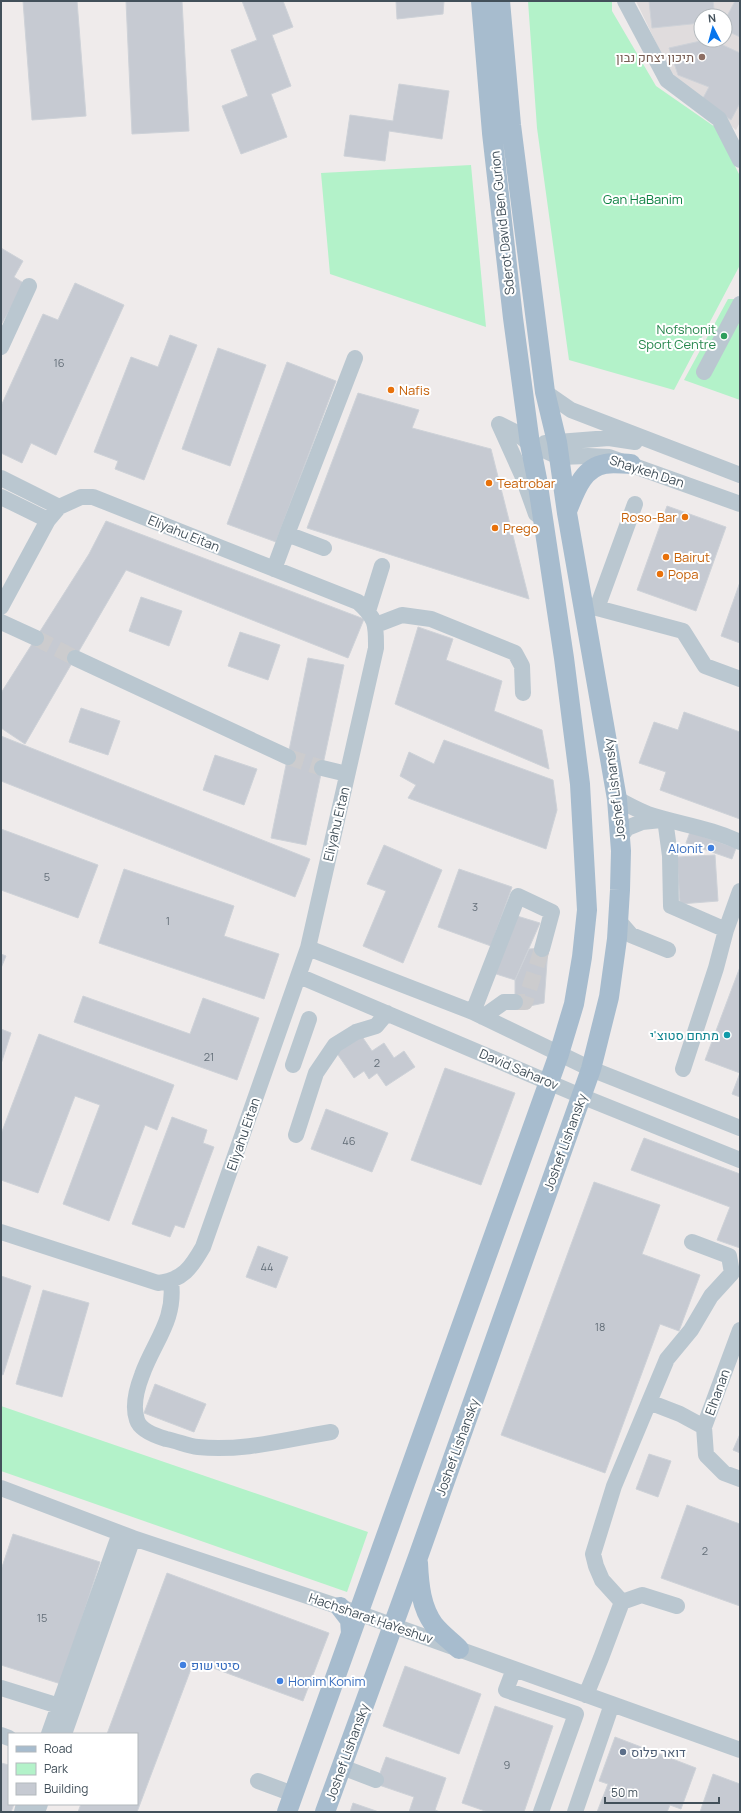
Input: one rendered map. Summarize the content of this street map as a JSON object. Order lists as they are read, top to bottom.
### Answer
{
  "streets": {
    "main road": ["Sderot David Ben Gurion", "Joshef Lishansky"],
    "street": [
      "Shaykeh Dan",
      "Eliyahu Eitan",
      "David Saharov",
      "Elhanan",
      "Hachsharat HaYeshuv"
    ]
  },
  "crossings": [
    ["Sderot David Ben Gurion", "Shaykeh Dan"],
    ["Sderot David Ben Gurion", "Joshef Lishansky"],
    ["Shaykeh Dan", "Joshef Lishansky"],
    ["Eliyahu Eitan", "David Saharov"],
    ["Joshef Lishansky", "David Saharov"],
    ["Joshef Lishansky", "Hachsharat HaYeshuv"]
  ],
  "parks": ["Gan HaBanim"],
  "places": [
    "תיכון יצחק נבון",
    "Nofshonit Sport Centre",
    "Nafis",
    "Teatrobar",
    "Roso-Bar",
    "Prego",
    "Bairut",
    "Popa",
    "Alonit",
    "מתחם סטוצ'י",
    "סיטי שופ",
    "Honim Konim",
    "דואר פלוס"
  ],
  "house_numbers": [
    "16",
    "5",
    "3",
    "1",
    "21",
    "2",
    "46",
    "44",
    "18",
    "2",
    "15",
    "9"
  ],
  "legend": ["Road", "Park", "Building"],
  "scale_bar": "50 m",
  "north": "top"
}
